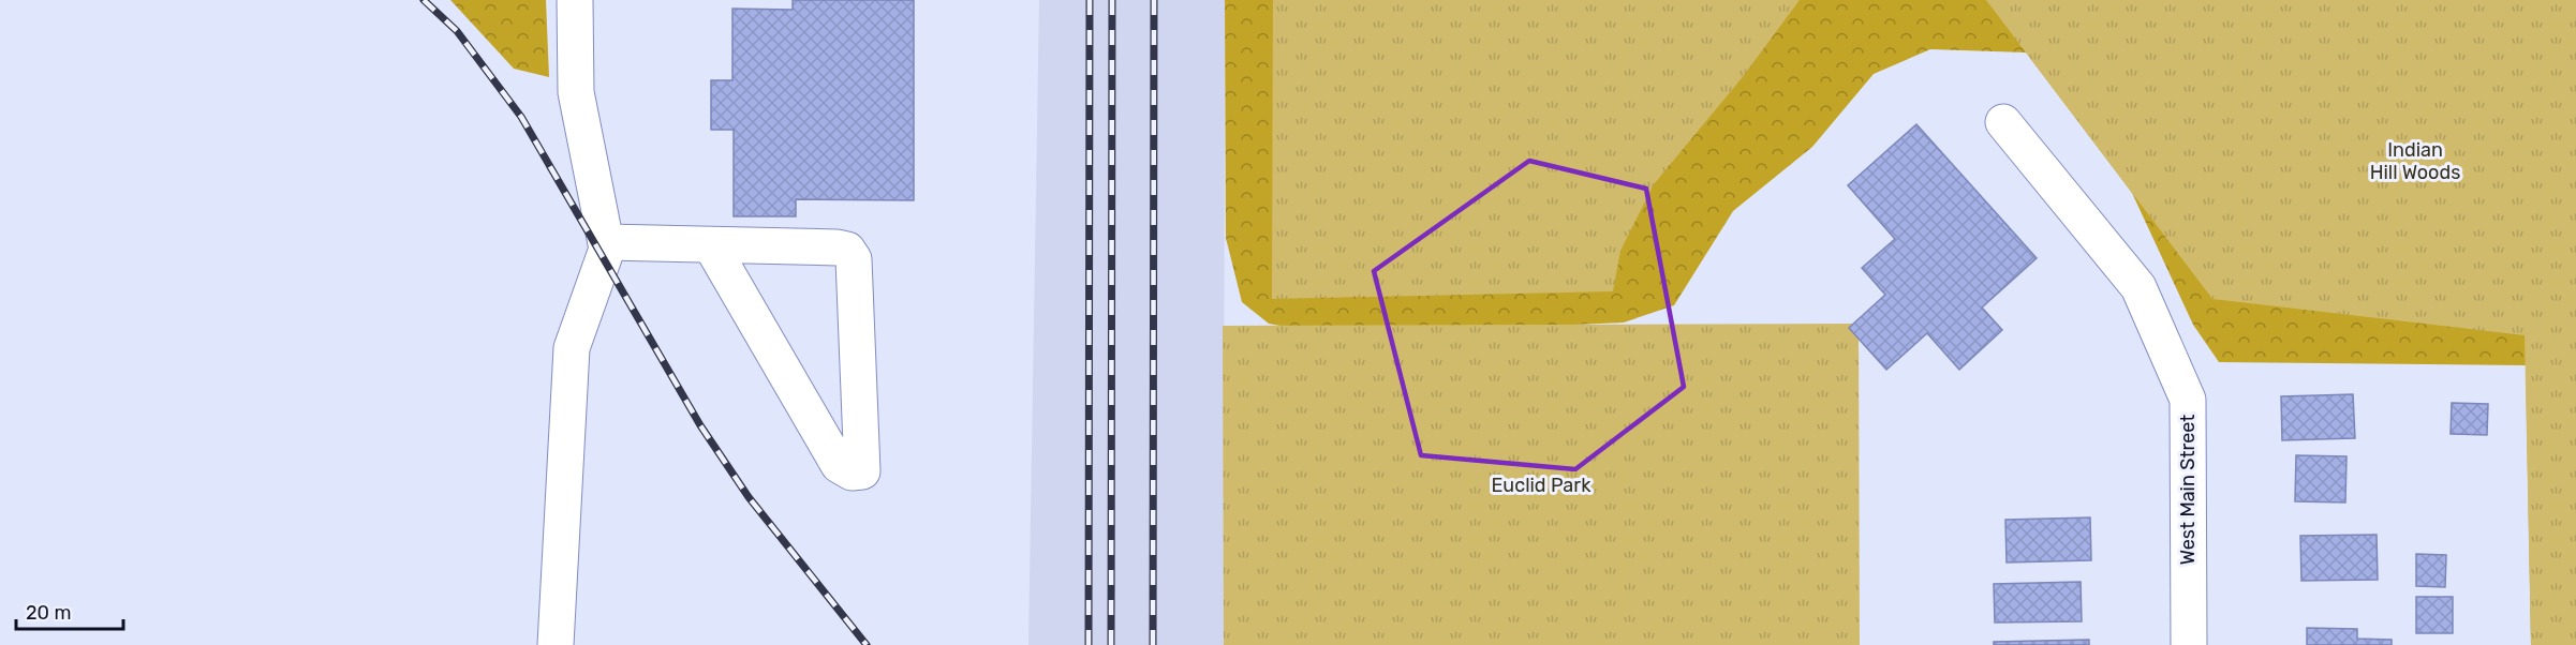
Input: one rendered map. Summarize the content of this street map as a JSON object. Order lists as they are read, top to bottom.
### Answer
{
  "streets": {
    "street": ["West Main Street"]
  },
  "parks": ["Indian Hill Woods", "Euclid Park"],
  "scale_bar": "20 m"
}
